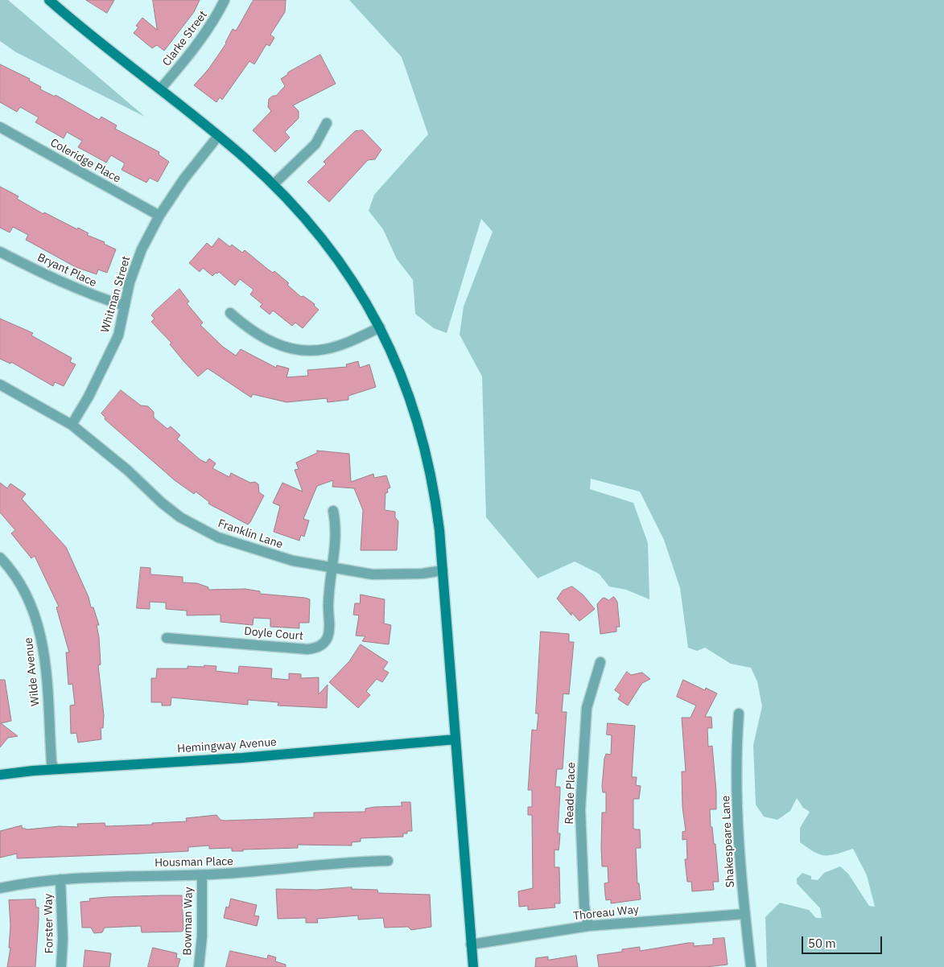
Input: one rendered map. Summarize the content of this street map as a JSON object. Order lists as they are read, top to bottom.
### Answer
{
  "streets": {
    "main road": ["Hemingway Avenue"],
    "street": [
      "Clarke Street",
      "Coleridge Place",
      "Bryant Place",
      "Whitman Street",
      "Franklin Lane",
      "Doyle Court",
      "Wilde Avenue",
      "Reade Place",
      "Shakespeare Lane",
      "Housman Place",
      "Thoreau Way",
      "Bowman Way",
      "Forster Way"
    ]
  },
  "crossings": [
    ["Coleridge Place", "Whitman Street"],
    ["Bryant Place", "Whitman Street"],
    ["Whitman Street", "Franklin Lane"],
    ["Franklin Lane", "Doyle Court"],
    ["Wilde Avenue", "Hemingway Avenue"],
    ["Reade Place", "Thoreau Way"],
    ["Shakespeare Lane", "Thoreau Way"],
    ["Housman Place", "Bowman Way"],
    ["Housman Place", "Forster Way"]
  ],
  "scale_bar": "50 m"
}
